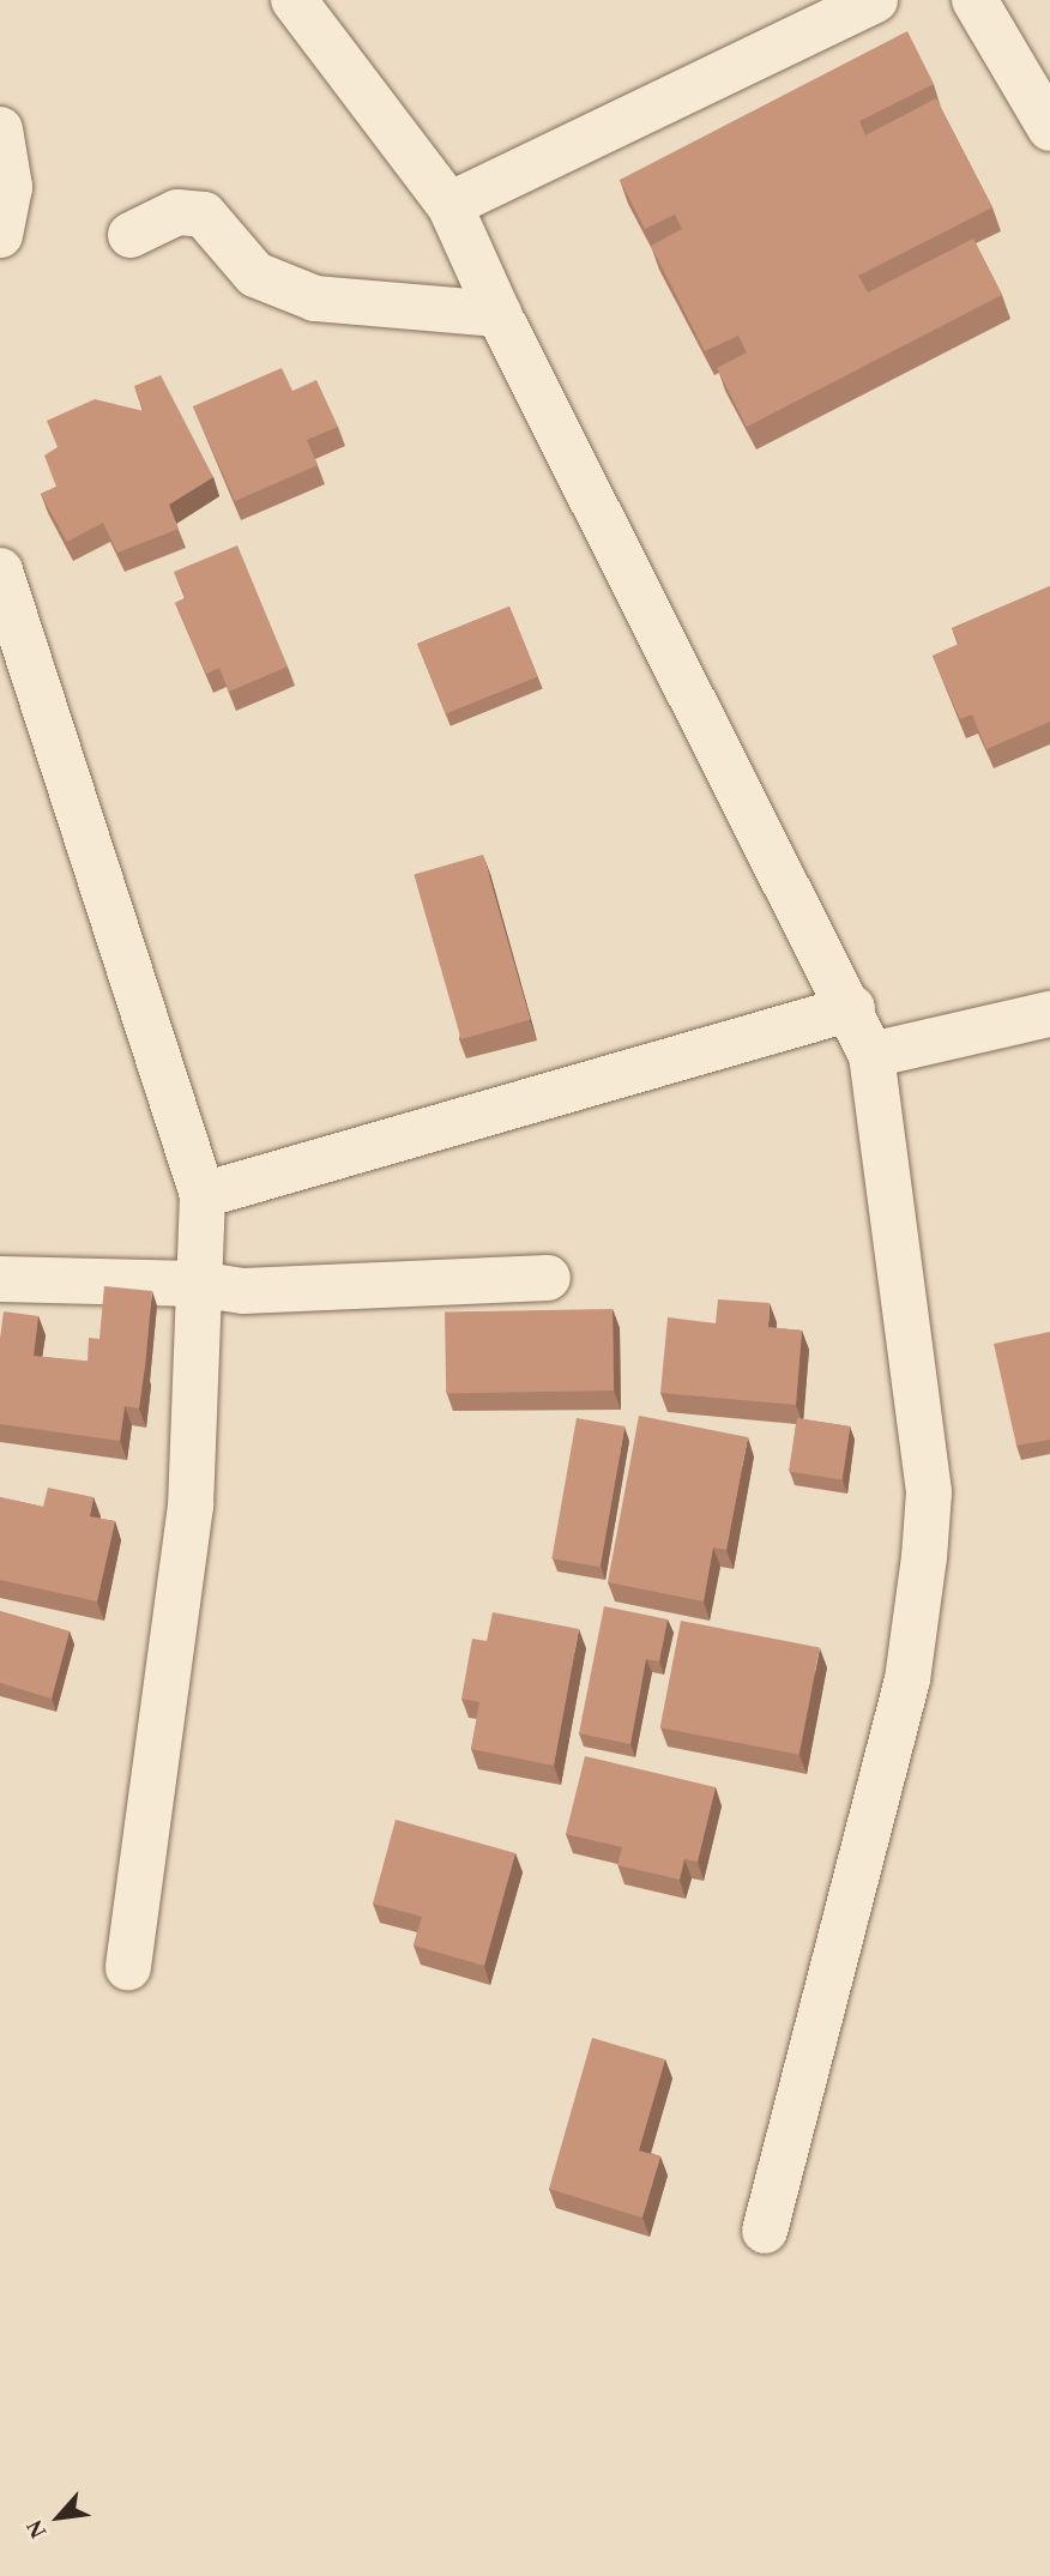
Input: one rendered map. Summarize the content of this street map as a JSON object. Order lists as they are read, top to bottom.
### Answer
{
  "north": "bottom left"
}
